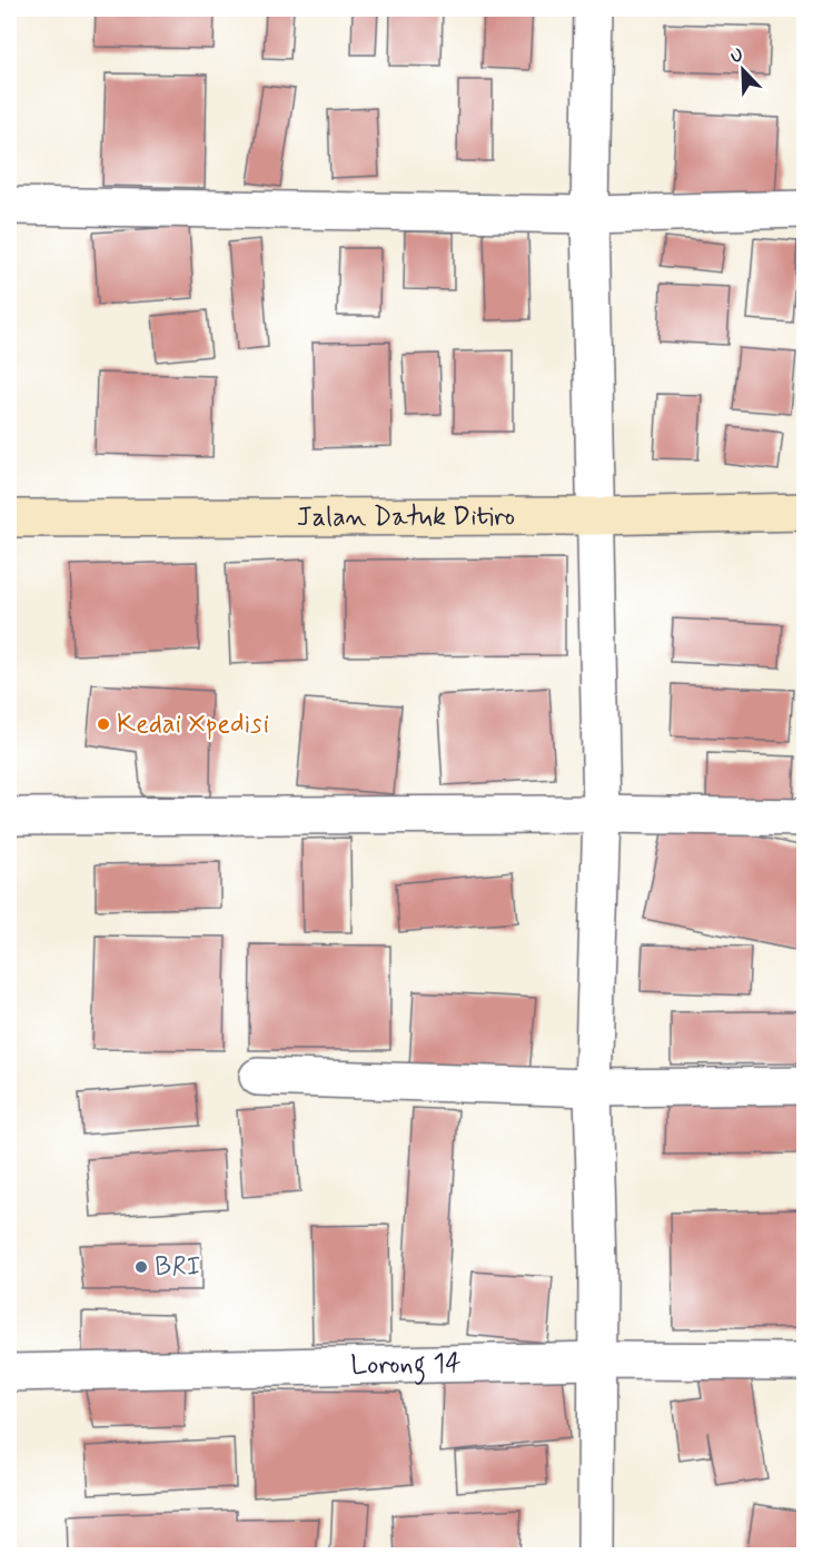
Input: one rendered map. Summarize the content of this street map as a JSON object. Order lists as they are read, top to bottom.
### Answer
{
  "streets": {
    "street": ["Jalan Datuk Ditiro", "Lorong 14"]
  },
  "places": ["Kedai Xpedisi", "BRI"],
  "north": "top left"
}
